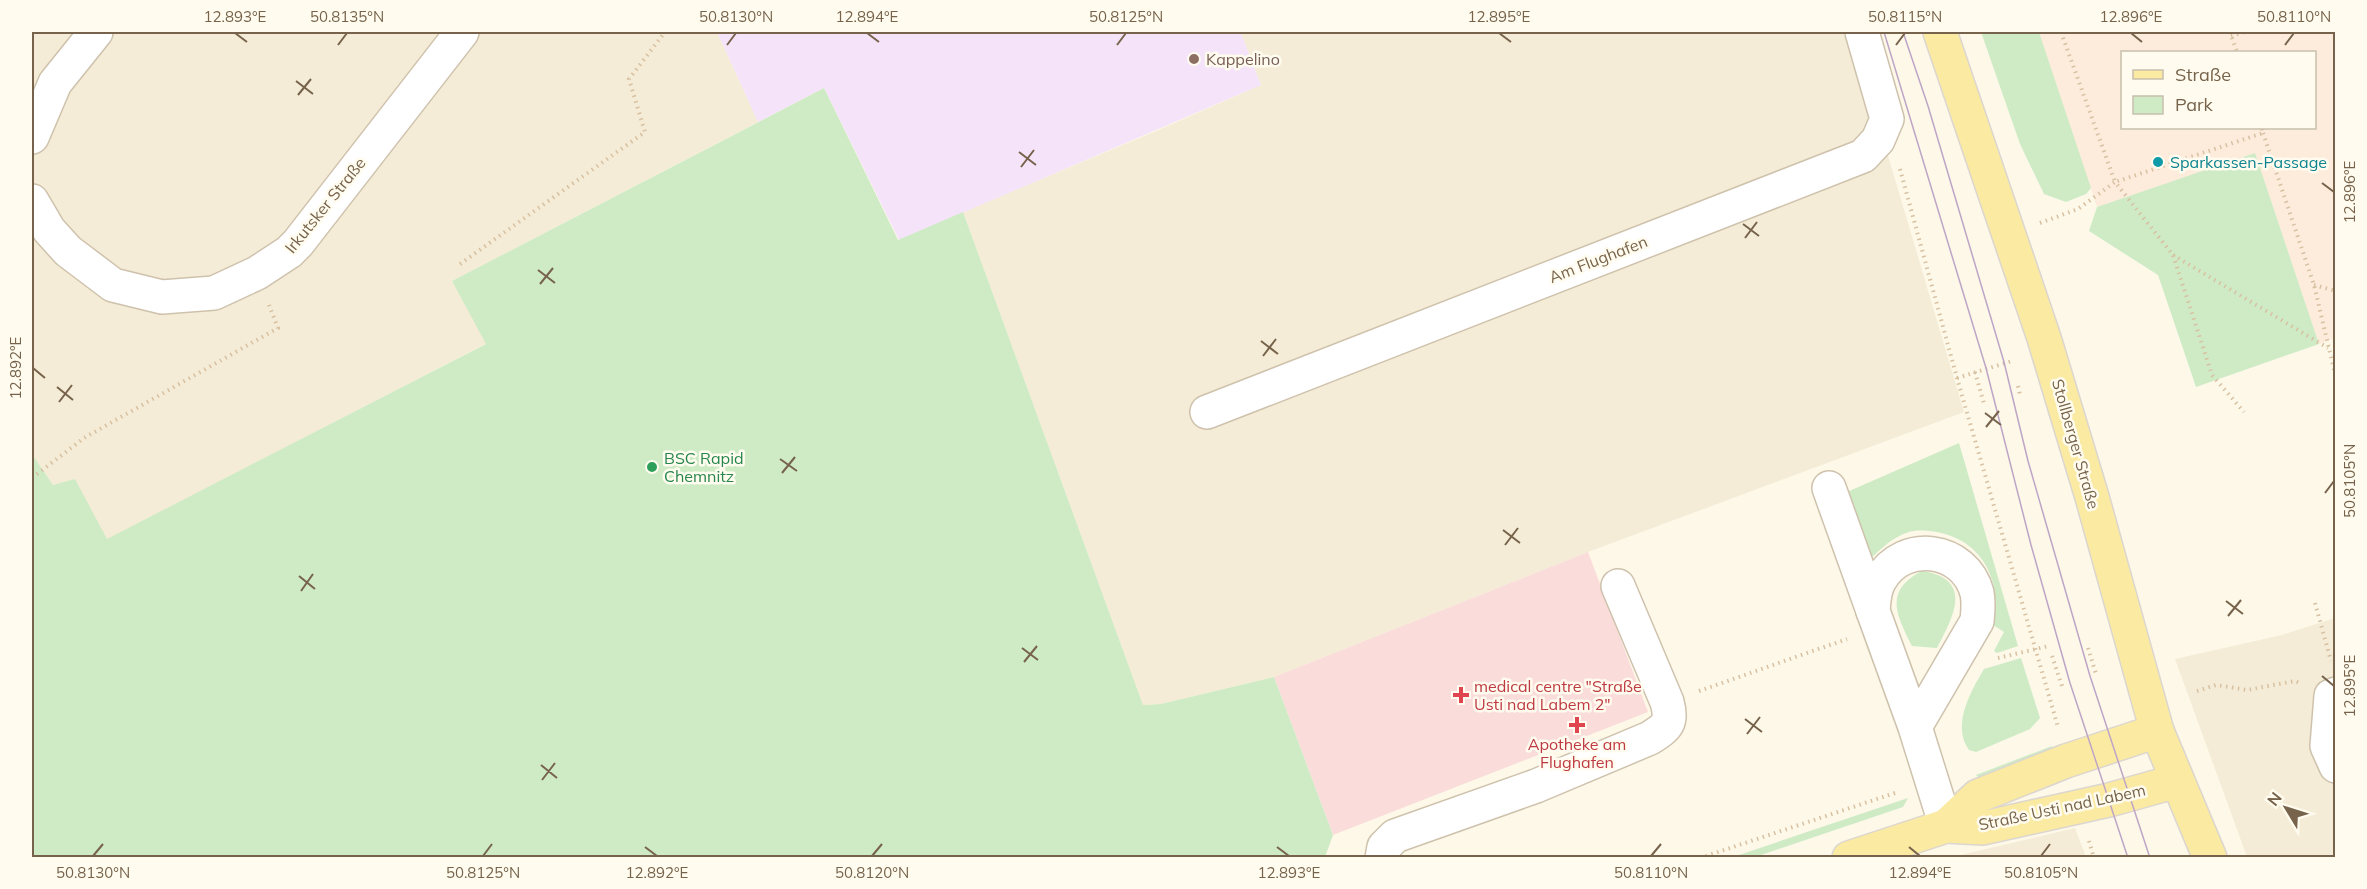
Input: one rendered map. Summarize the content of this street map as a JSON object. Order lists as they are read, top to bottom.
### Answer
{
  "streets": {
    "main road": ["Stollberger Straße", "Straße Usti nad Labem"],
    "street": ["Irkutsker Straße", "Am Flughafen"]
  },
  "crossings": [
    ["Stollberger Straße", "Straße Usti nad Labem"]
  ],
  "places": {
    "other": ["Kappelino", "Sparkassen-Passage", "BSC Rapid Chemnitz"],
    "health": ["medical centre \"Straße Usti nad Labem 2\"", "Apotheke am Flughafen"]
  },
  "legend": ["Straße", "Park"],
  "north": "top left",
  "coordinates": [
    "12.893°E",
    "50.8135°N",
    "50.8130°N",
    "12.894°E",
    "50.8125°N",
    "12.895°E",
    "50.8115°N",
    "12.896°E",
    "50.8110°N",
    "12.892°E",
    "50.8105°N",
    "50.8120°N"
  ]
}
